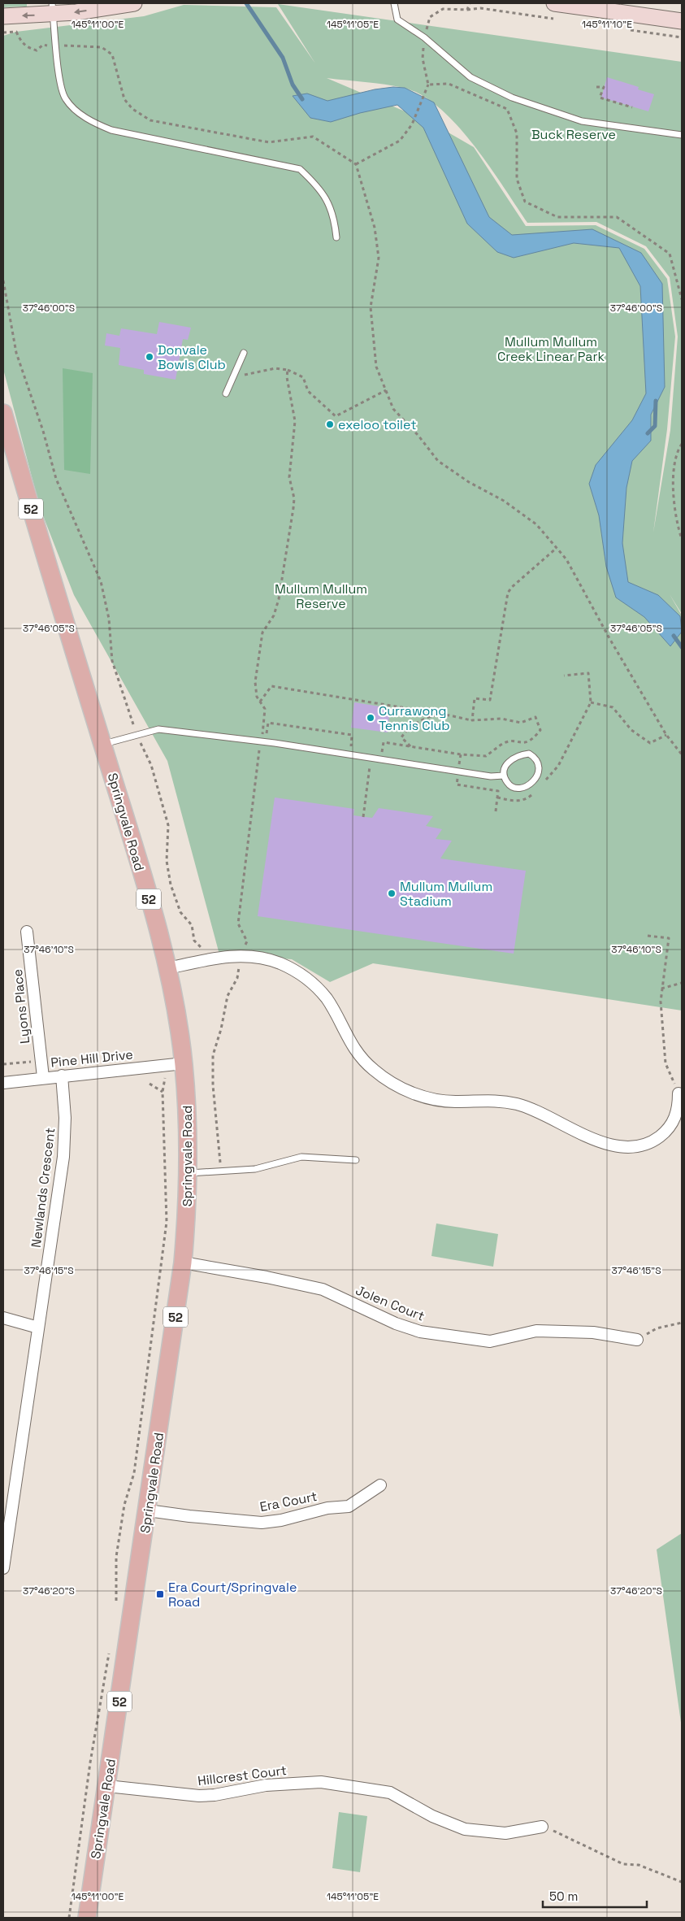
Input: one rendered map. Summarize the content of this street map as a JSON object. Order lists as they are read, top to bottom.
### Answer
{
  "streets": {
    "main road": ["52", "Springvale Road"],
    "street": [
      "Lyons Place",
      "Pine Hill Drive",
      "Newlands Crescent",
      "Jolen Court",
      "Era Court",
      "Hillcrest Court"
    ]
  },
  "crossings": [
    ["Springvale Road", "Pine Hill Drive"],
    ["Springvale Road", "Jolen Court"],
    ["Springvale Road", "Era Court"],
    ["Springvale Road", "Hillcrest Court"],
    ["Lyons Place", "Pine Hill Drive"],
    ["Pine Hill Drive", "Newlands Crescent"]
  ],
  "parks": ["Buck Reserve", "Mullum Mullum Creek Linear Park", "Mullum Mullum Reserve"],
  "places": {
    "other": [
      "Donvale Bowls Club",
      "exeloo toilet",
      "Currawong Tennis Club",
      "Mullum Mullum Stadium"
    ],
    "transit": ["Era Court/Springvale Road"]
  },
  "scale_bar": "50 m",
  "coordinates": [
    "145°11'00\"E",
    "145°11'05\"E",
    "145°11'10\"E",
    "37°46'00\"S",
    "37°46'05\"S",
    "37°46'10\"S",
    "37°46'15\"S",
    "37°46'20\"S"
  ]
}
